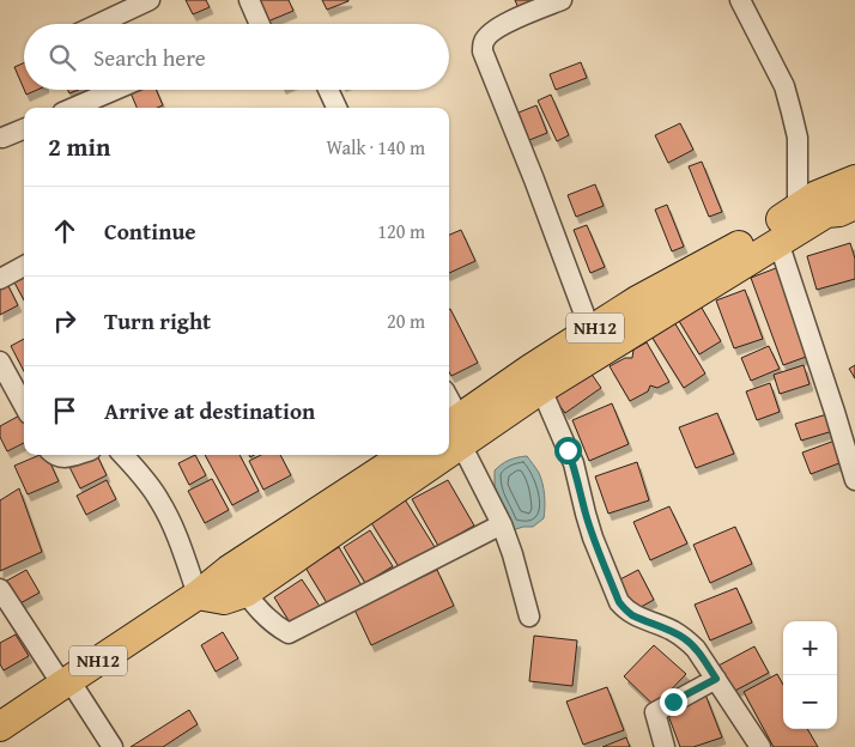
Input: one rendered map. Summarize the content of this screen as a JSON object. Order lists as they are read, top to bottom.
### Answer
{
  "streets": {
    "highway": ["NH12"]
  },
  "page": {
    "search": "Search here",
    "heading": ["2 min", "Walk · 140 m"],
    "list": [
      ["Continue", "120 m"],
      ["Turn right", "20 m"],
      "Arrive at destination"
    ],
    "map_buttons": ["+", "−"]
  }
}
